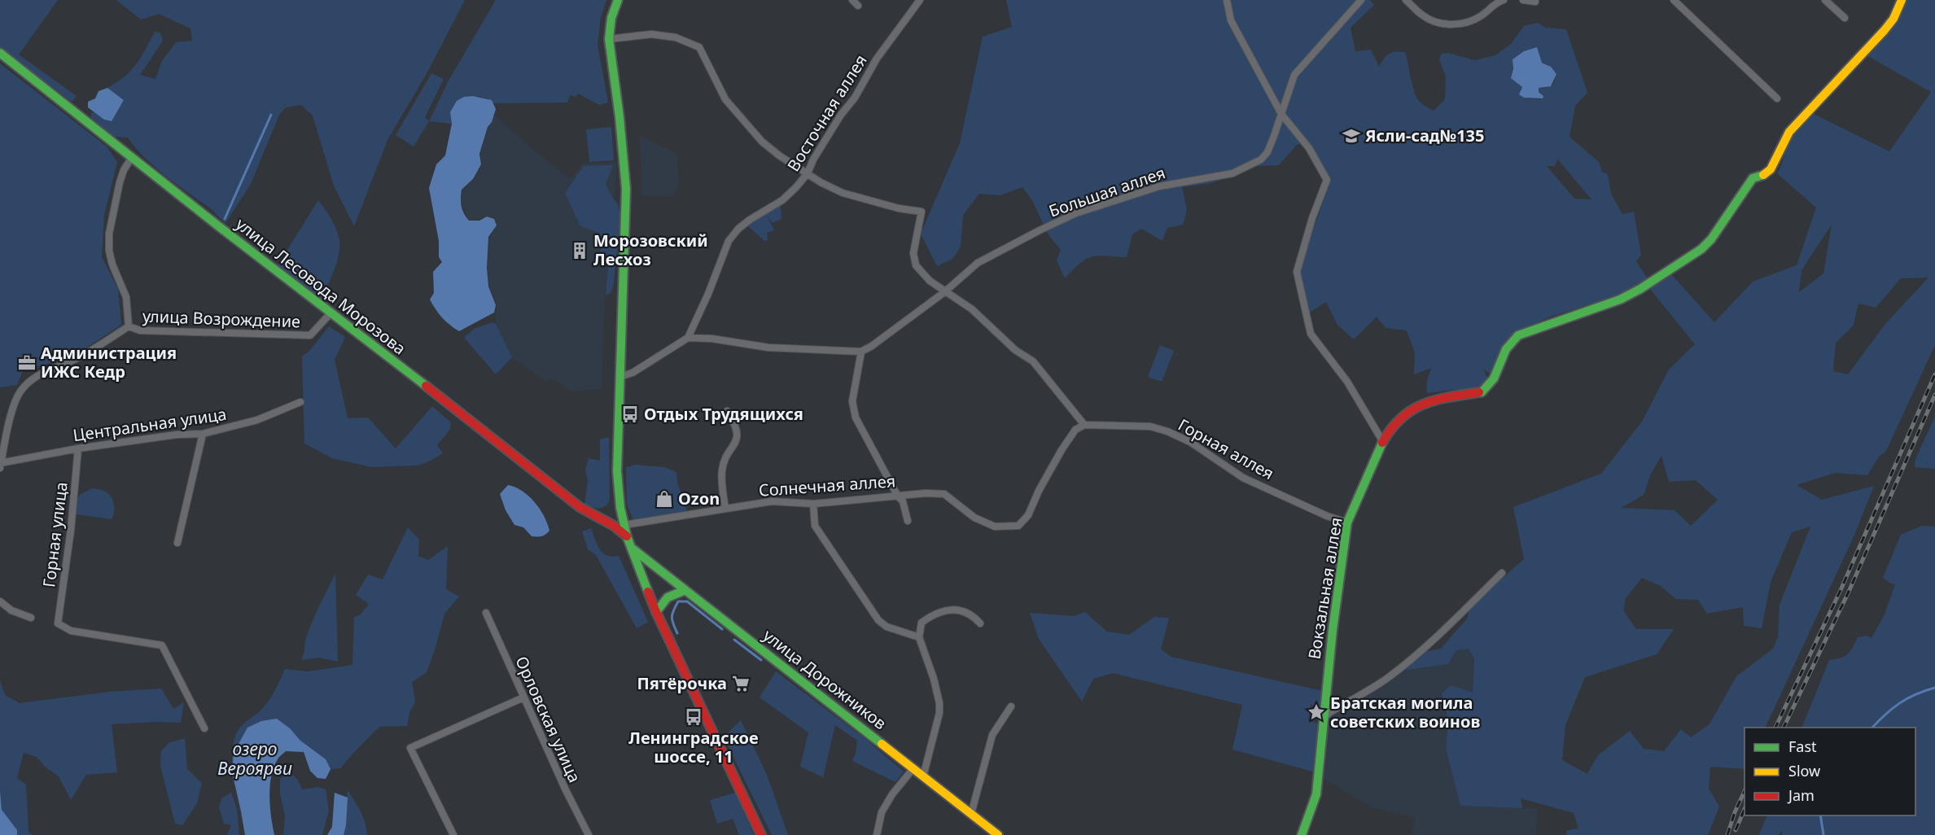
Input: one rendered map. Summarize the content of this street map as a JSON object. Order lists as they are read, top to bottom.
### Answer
{
  "streets": {
    "street": [
      "Восточная аллея",
      "Большая аллея",
      "улица Лесовода Морозова",
      "улица Возрождение",
      "Центральная улица",
      "Горная аллея",
      "Солнечная аллея",
      "Горная улица",
      "Вокзальная аллея",
      "улица Дорожников",
      "Орловская улица"
    ]
  },
  "crossings": [
    ["улица Лесовода Морозова", "улица Возрождение"],
    ["улица Возрождение", "Центральная улица"],
    ["Центральная улица", "Горная улица"],
    ["Горная аллея", "Солнечная аллея"],
    ["Горная аллея", "Вокзальная аллея"]
  ],
  "water": ["озеро Вероярви"],
  "places": {
    "school or university": ["Ясли-сад№135"],
    "building": ["Морозовский Лесхоз"],
    "office": ["Администрация ИЖС Кедр"],
    "bus stop": ["Отдых Трудящихся", "Ленинградское шоссе, 11"],
    "shop": ["Ozon"],
    "supermarket": ["Пятёрочка"],
    "place": ["Братская могила советских воинов"]
  },
  "legend": ["Fast", "Slow", "Jam"]
}
